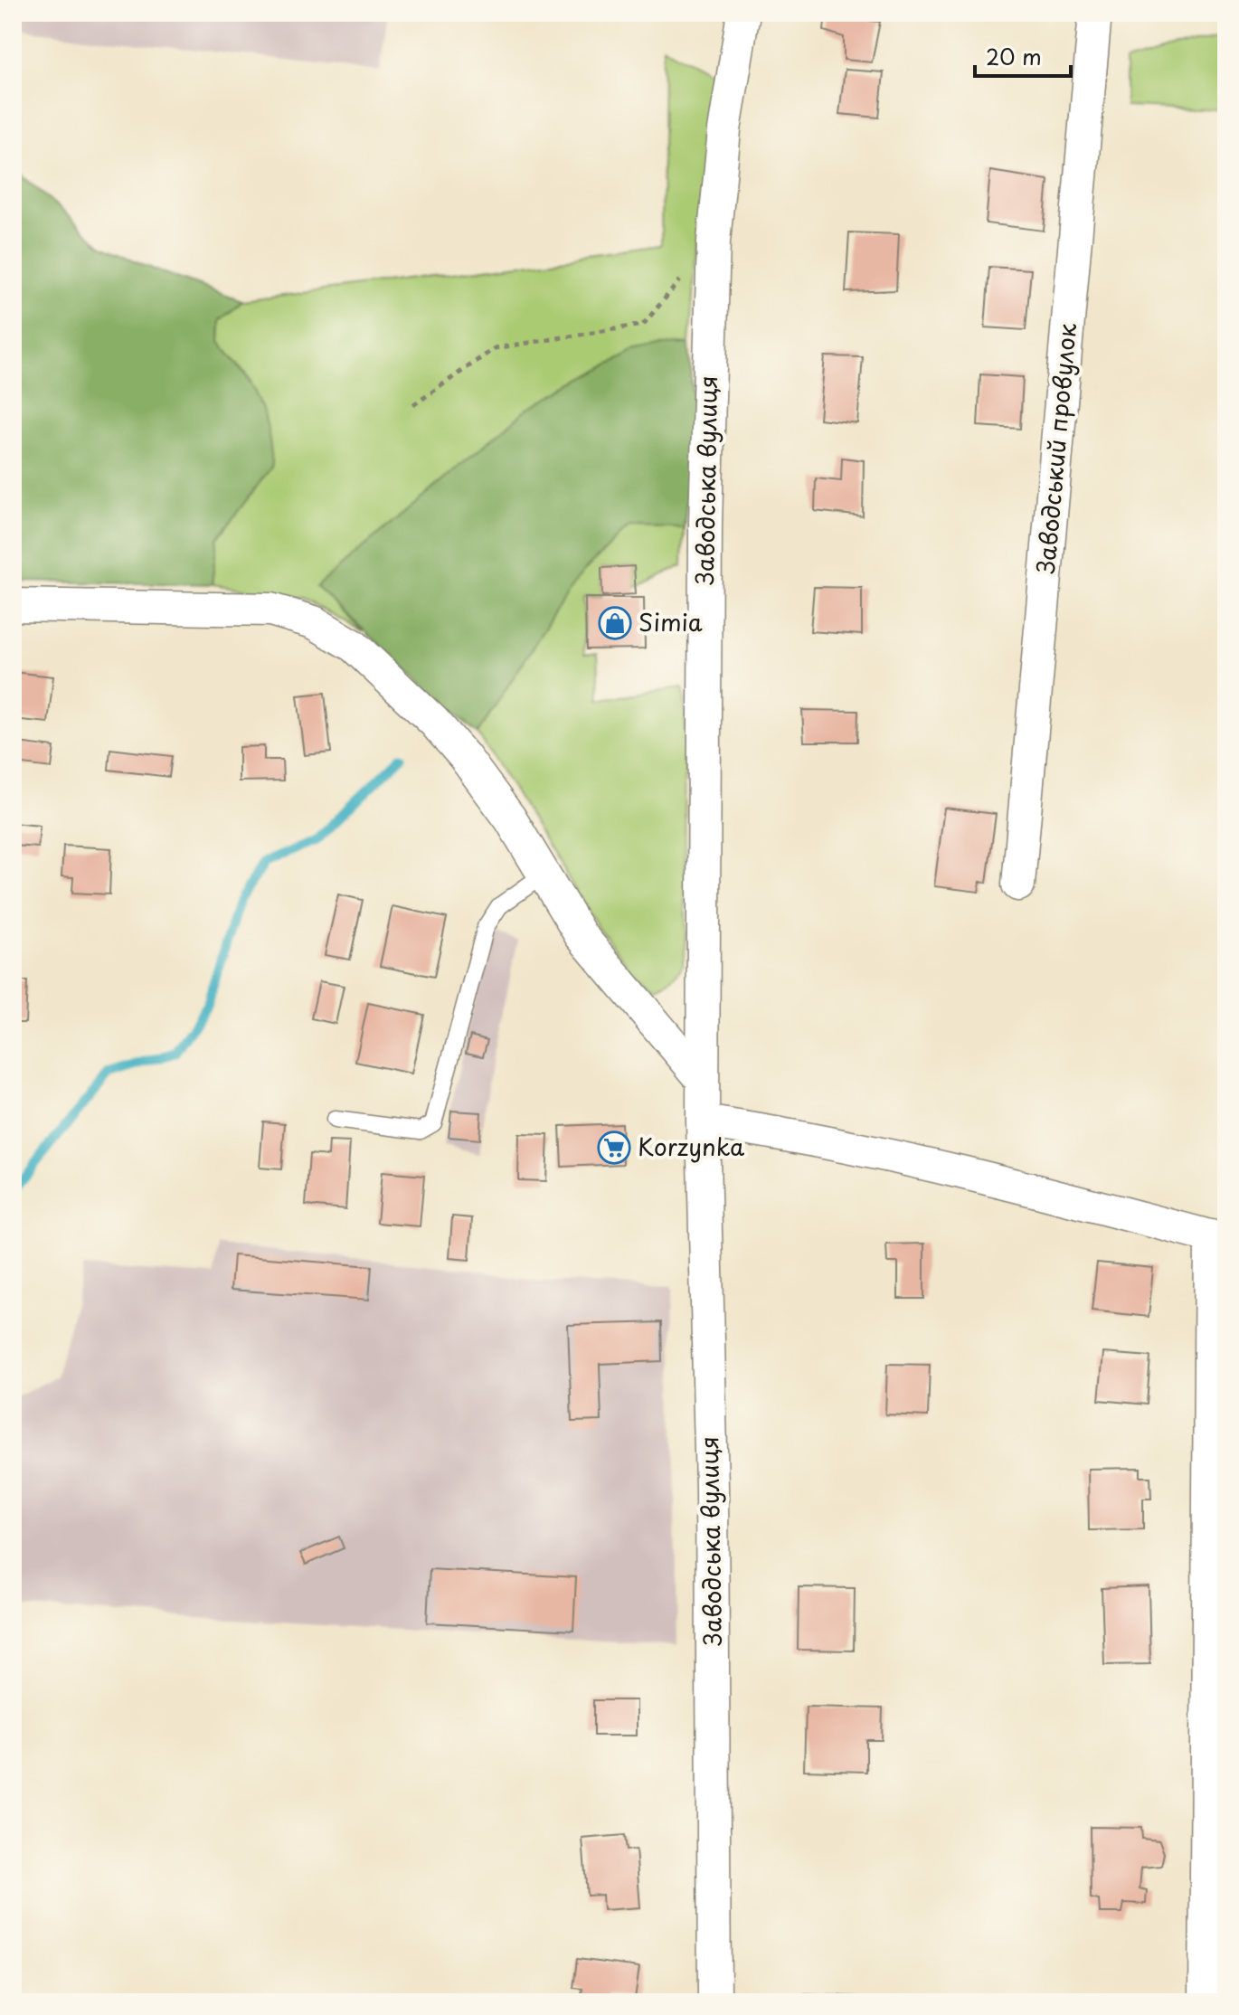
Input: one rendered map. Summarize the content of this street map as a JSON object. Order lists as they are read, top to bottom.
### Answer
{
  "streets": {
    "street": ["Заводський провулок", "Заводська вулиця"]
  },
  "places": {
    "shop": ["Simia"],
    "supermarket": ["Korzynka"]
  },
  "scale_bar": "20 m"
}
